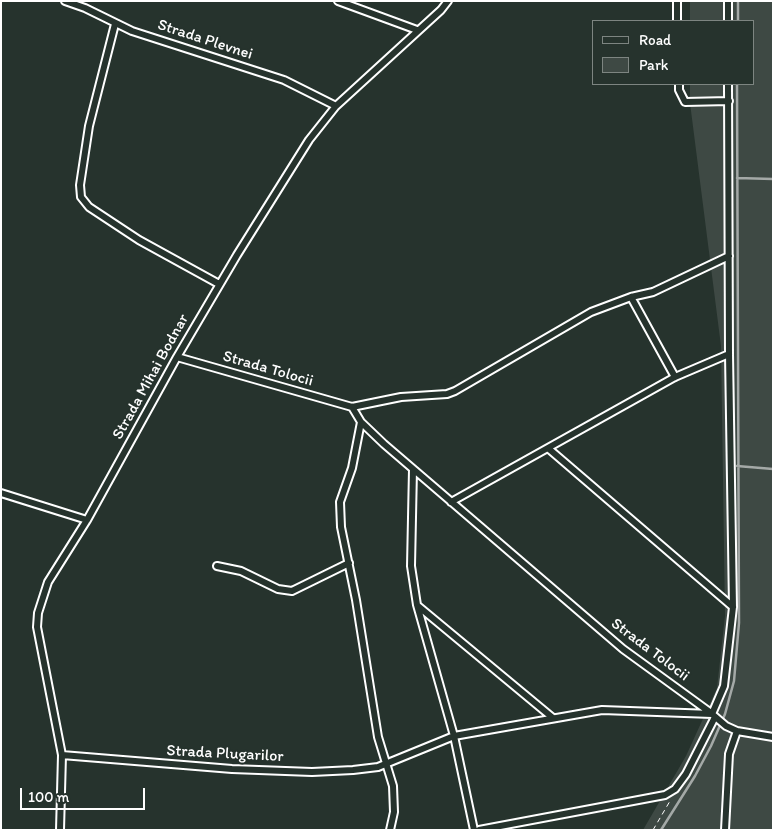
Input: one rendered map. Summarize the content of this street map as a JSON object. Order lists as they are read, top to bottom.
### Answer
{
  "streets": {
    "street": [
      "Strada Plevnei",
      "Strada Tolocii",
      "Strada Mihai Bodnar",
      "Strada Plugarilor"
    ]
  },
  "crossings": [
    ["Strada Plevnei", "Strada Mihai Bodnar"],
    ["Strada Tolocii", "Strada Mihai Bodnar"],
    ["Strada Mihai Bodnar", "Strada Plugarilor"]
  ],
  "legend": ["Road", "Park"],
  "scale_bar": "100 m"
}
